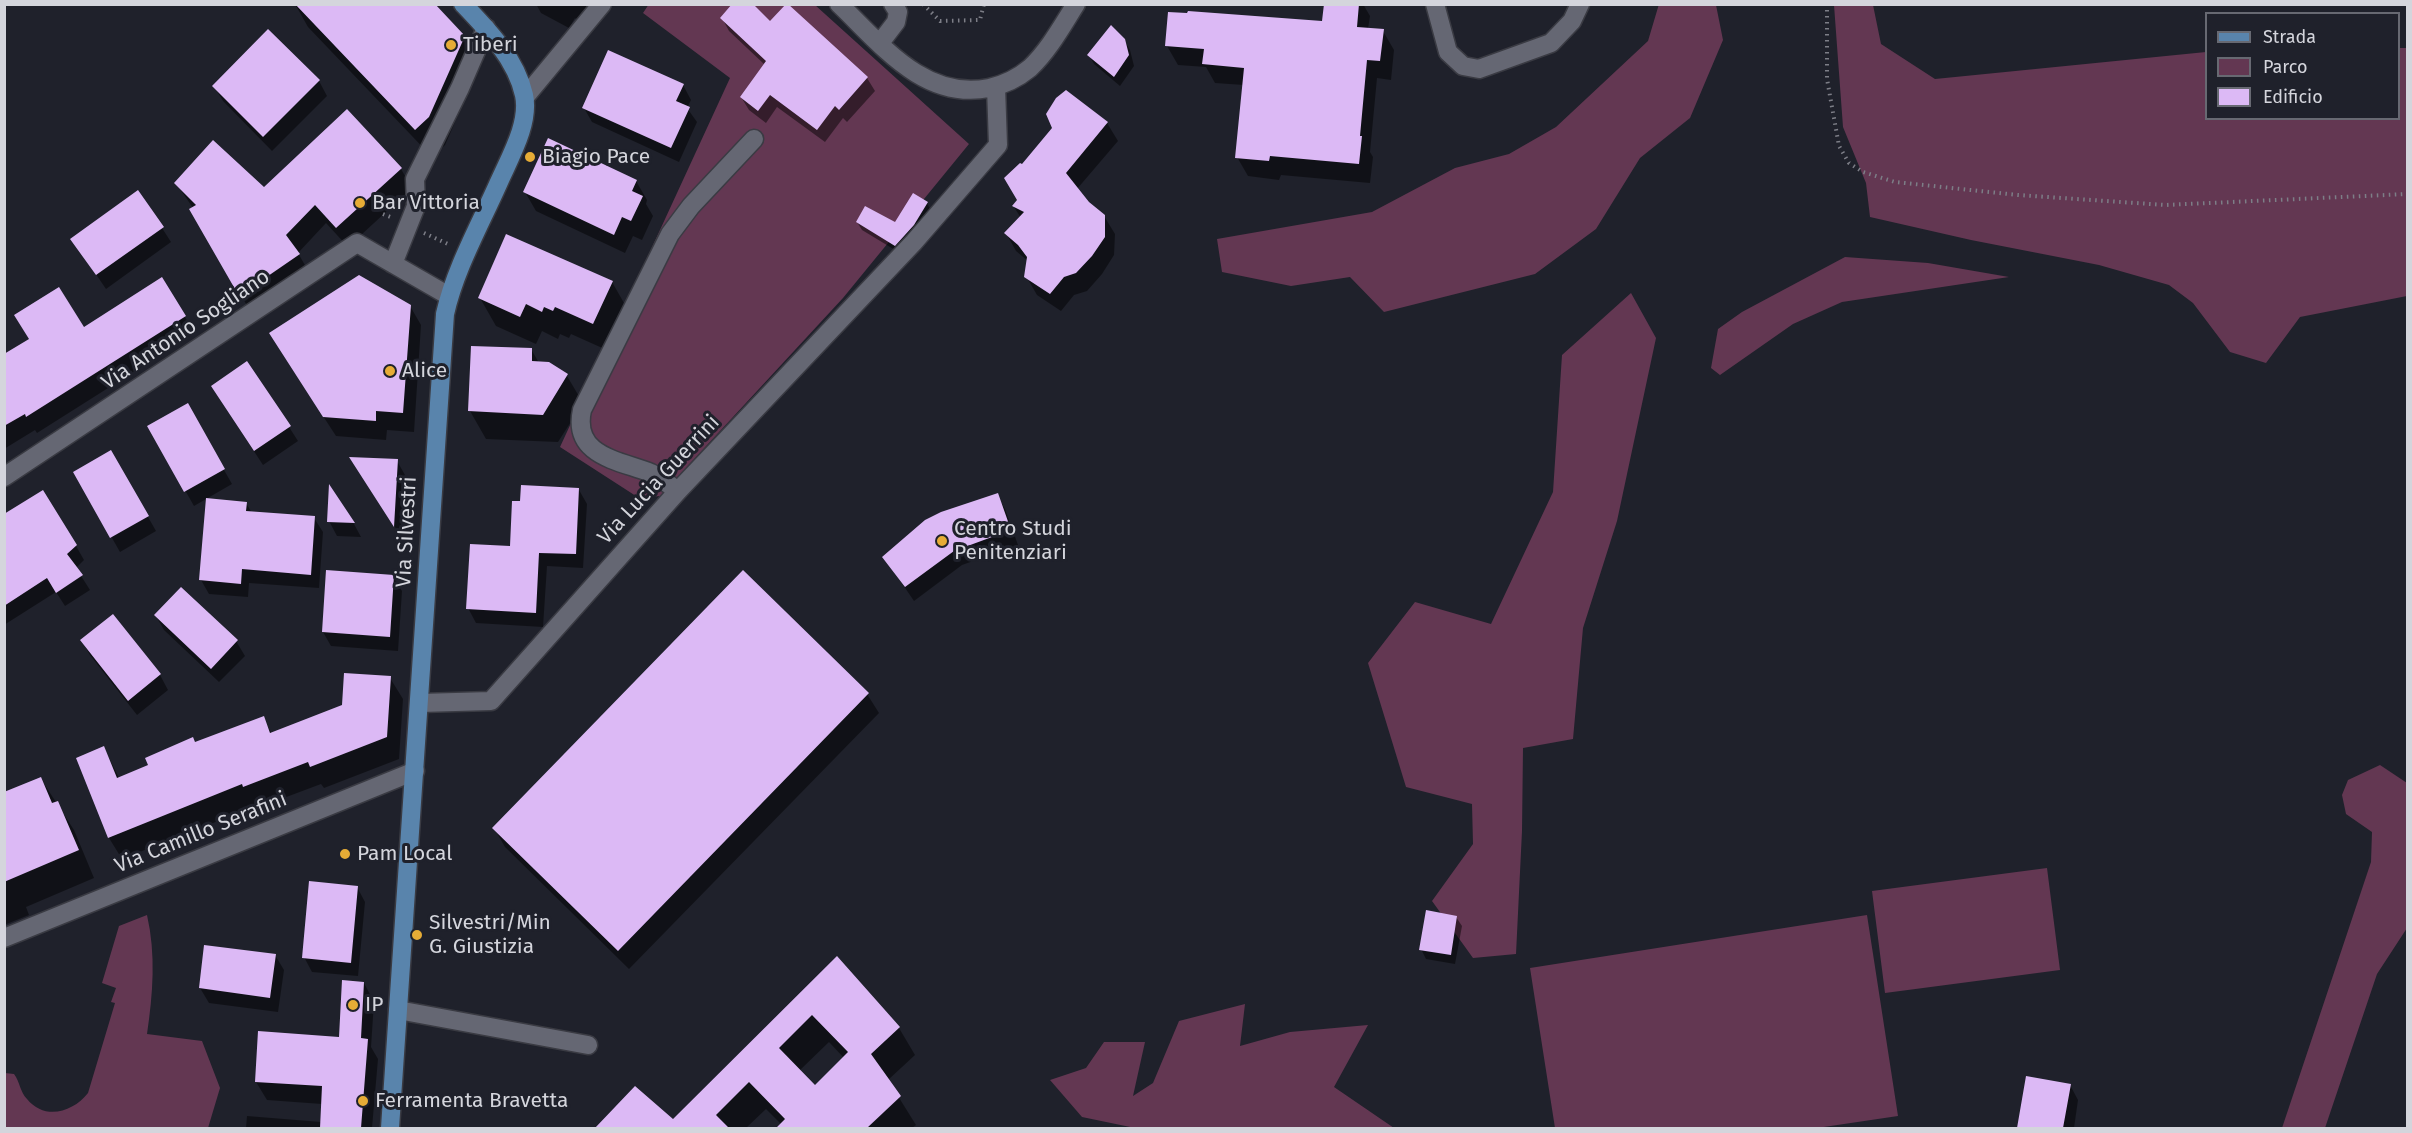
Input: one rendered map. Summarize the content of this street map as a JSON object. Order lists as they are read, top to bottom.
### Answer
{
  "streets": {
    "main road": ["Via Silvestri"],
    "street": ["Via Antonio Sogliano", "Via Lucia Guerrini", "Via Camillo Serafini"]
  },
  "crossings": [
    ["Via Lucia Guerrini", "Via Silvestri"],
    ["Via Silvestri", "Via Camillo Serafini"]
  ],
  "places": [
    "Tiberi",
    "Biagio Pace",
    "Bar Vittoria",
    "Alice",
    "Centro Studi Penitenziari",
    "Pam Local",
    "Silvestri/Min G. Giustizia",
    "IP",
    "Ferramenta Bravetta"
  ],
  "legend": ["Strada", "Parco", "Edificio"]
}
